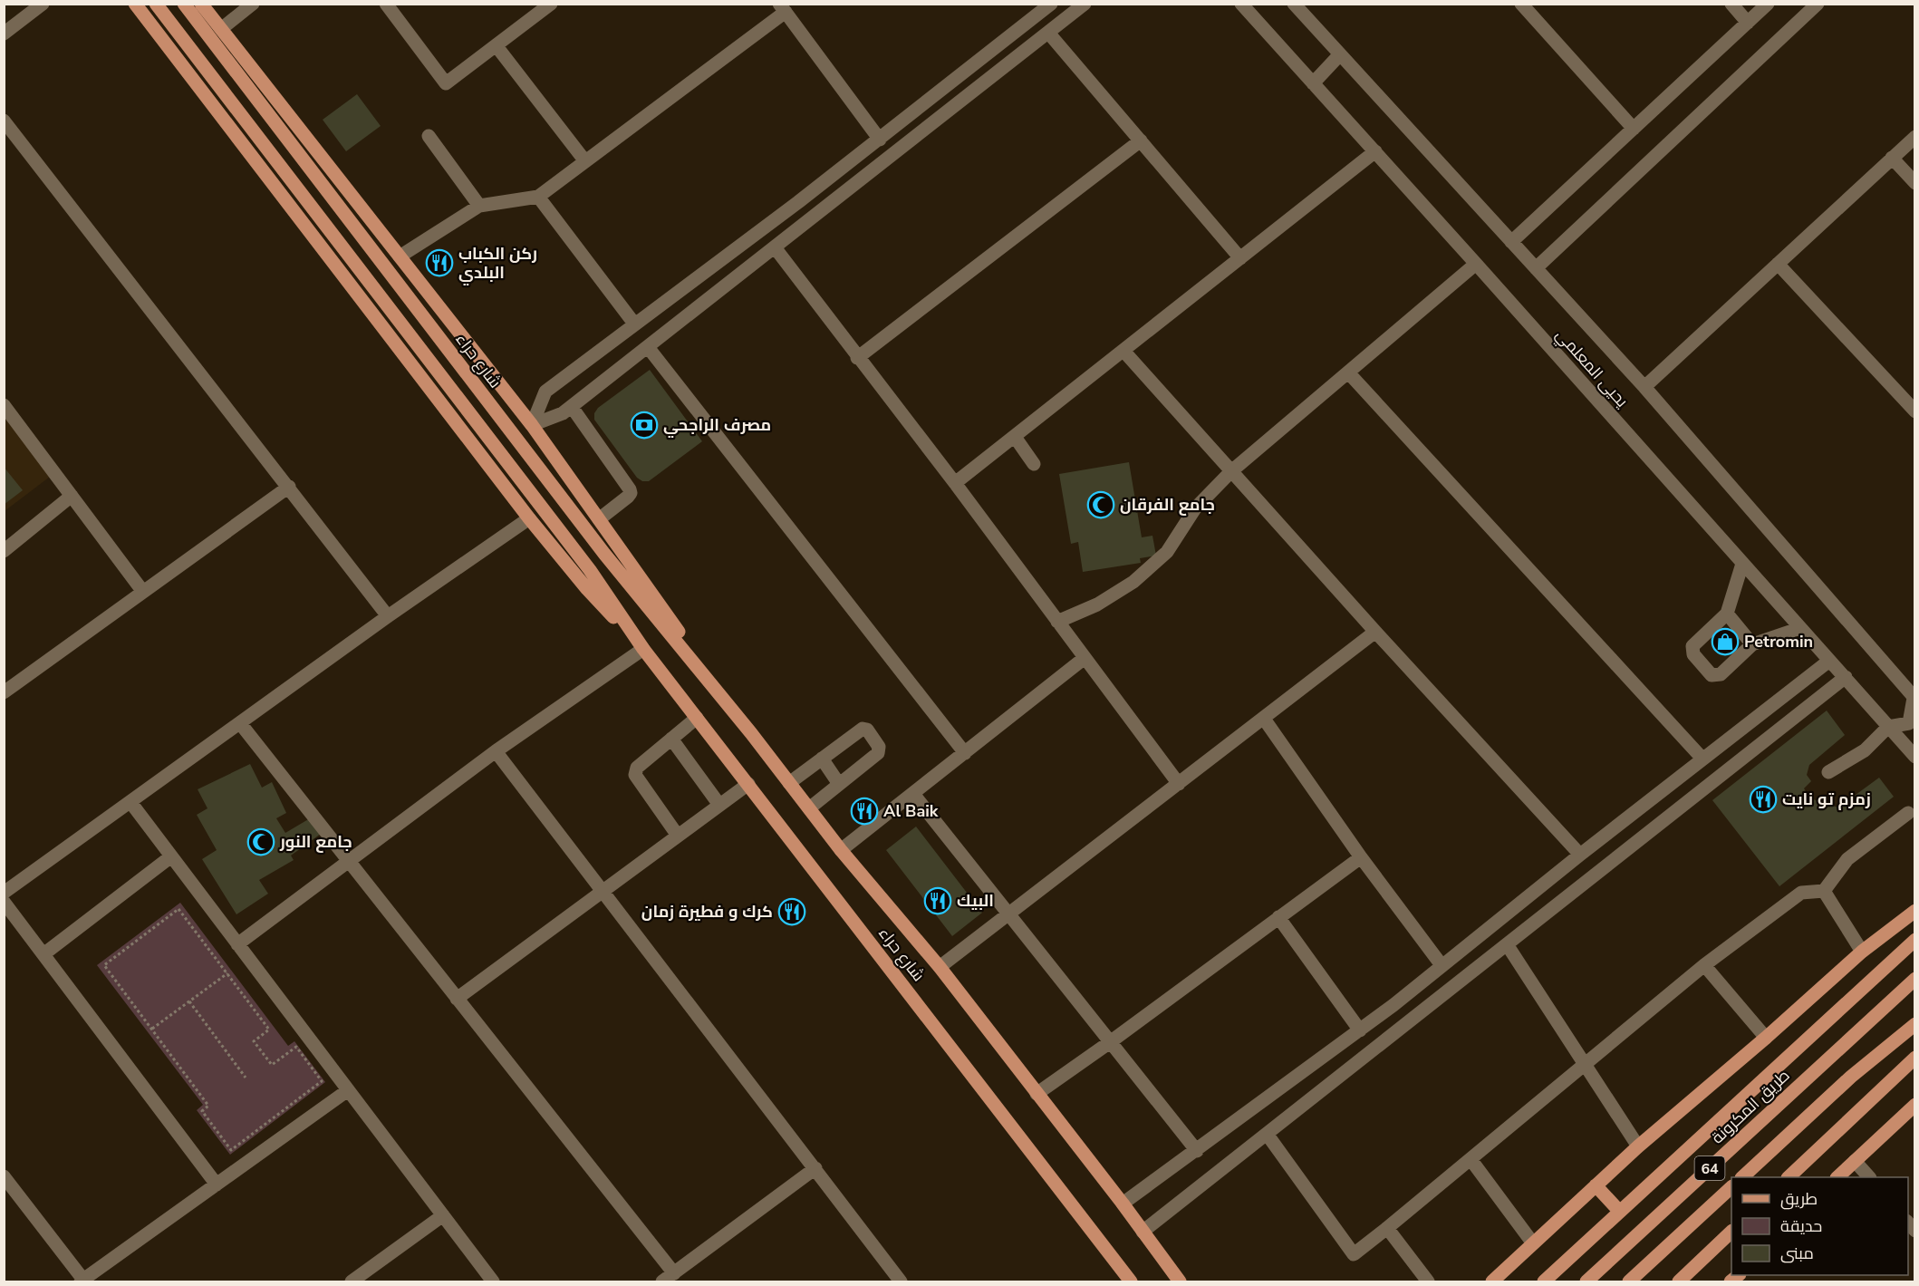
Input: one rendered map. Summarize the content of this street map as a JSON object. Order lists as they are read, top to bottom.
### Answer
{
  "streets": {
    "main road": ["شارع حراء", "طريق المكرونة", "64"],
    "street": ["يحيى المعلمي"]
  },
  "places": {
    "restaurant": [
      "ركن الكباب البلدي",
      "زمزم تو نايت",
      "Al Baik",
      "البيك",
      "كرك و فطيرة زمان"
    ],
    "bank": ["مصرف الراجحي"],
    "mosque": ["جامع الفرقان", "جامع النور"],
    "shop": ["Petromin"]
  },
  "legend": ["طريق", "حديقة", "مبنى"]
}
